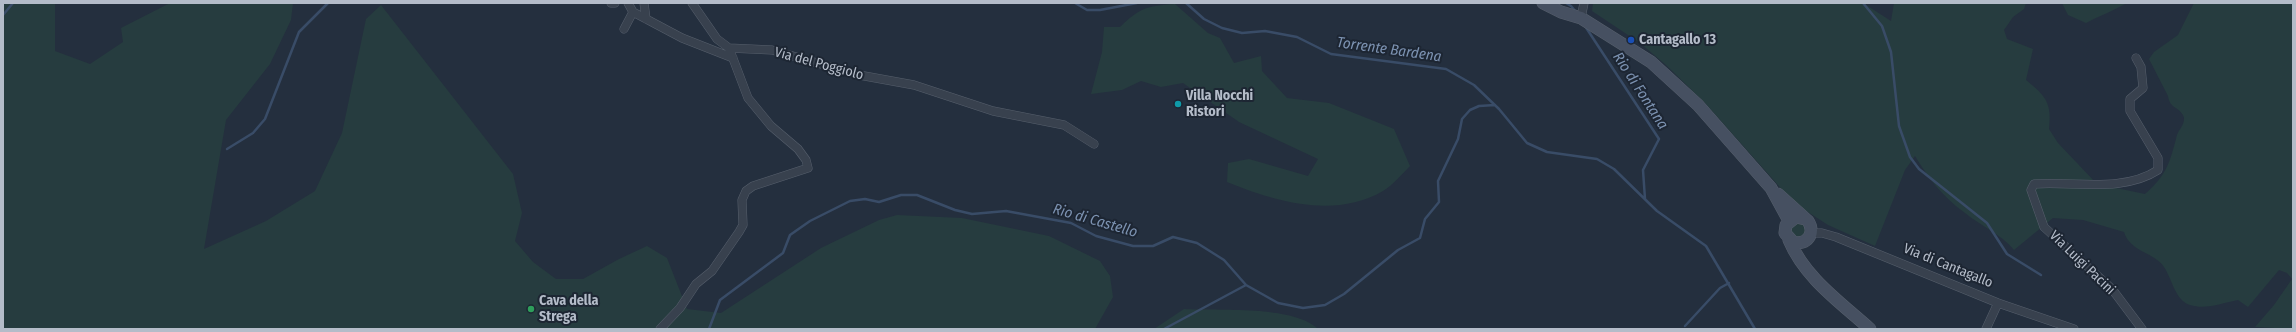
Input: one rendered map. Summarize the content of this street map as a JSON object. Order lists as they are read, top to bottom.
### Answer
{
  "streets": {
    "street": ["Via del Poggiolo", "Via Luigi Pacini", "Via di Cantagallo"]
  },
  "water": ["Torrente Bardena", "Rio di Fontana", "Rio di Castello"],
  "places": ["Cantagallo 13", "Villa Nocchi Ristori", "Cava della Strega"]
}
